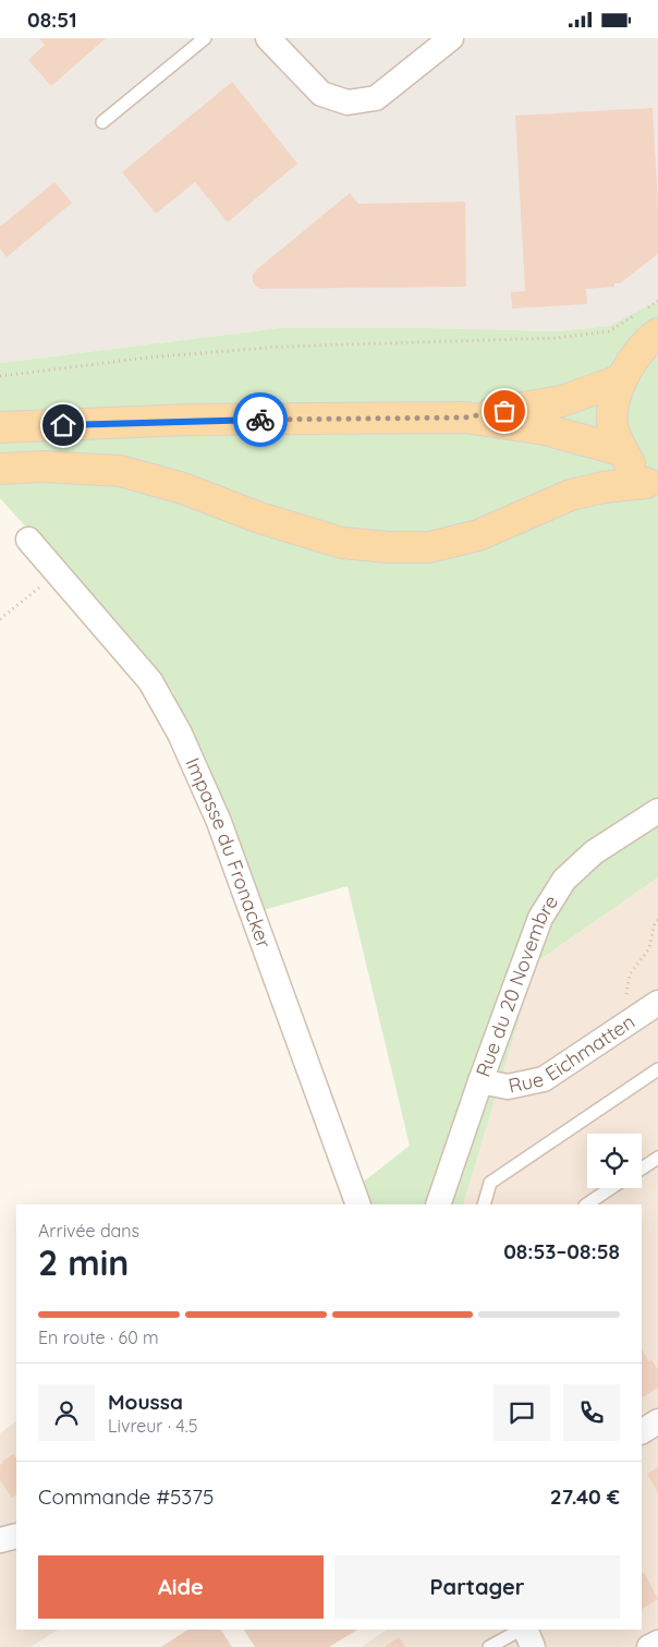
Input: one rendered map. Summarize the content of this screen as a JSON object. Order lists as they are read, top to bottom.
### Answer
{
  "streets": {
    "street": ["Impasse du Fronacker", "Rue du 20 Novembre", "Rue Eichmatten"]
  },
  "crossings": [
    ["Rue du 20 Novembre", "Rue Eichmatten"]
  ],
  "page": {
    "status": "08:51",
    "heading": ["2 min", "Arrivée dans", "08:53–08:58"],
    "panel": [
      "Moussa",
      "Livreur · 4.5",
      "Commande #5375",
      "27.40 €"
    ],
    "bar": "En route · 60 m",
    "buttons": ["Aide", "Partager"]
  }
}
